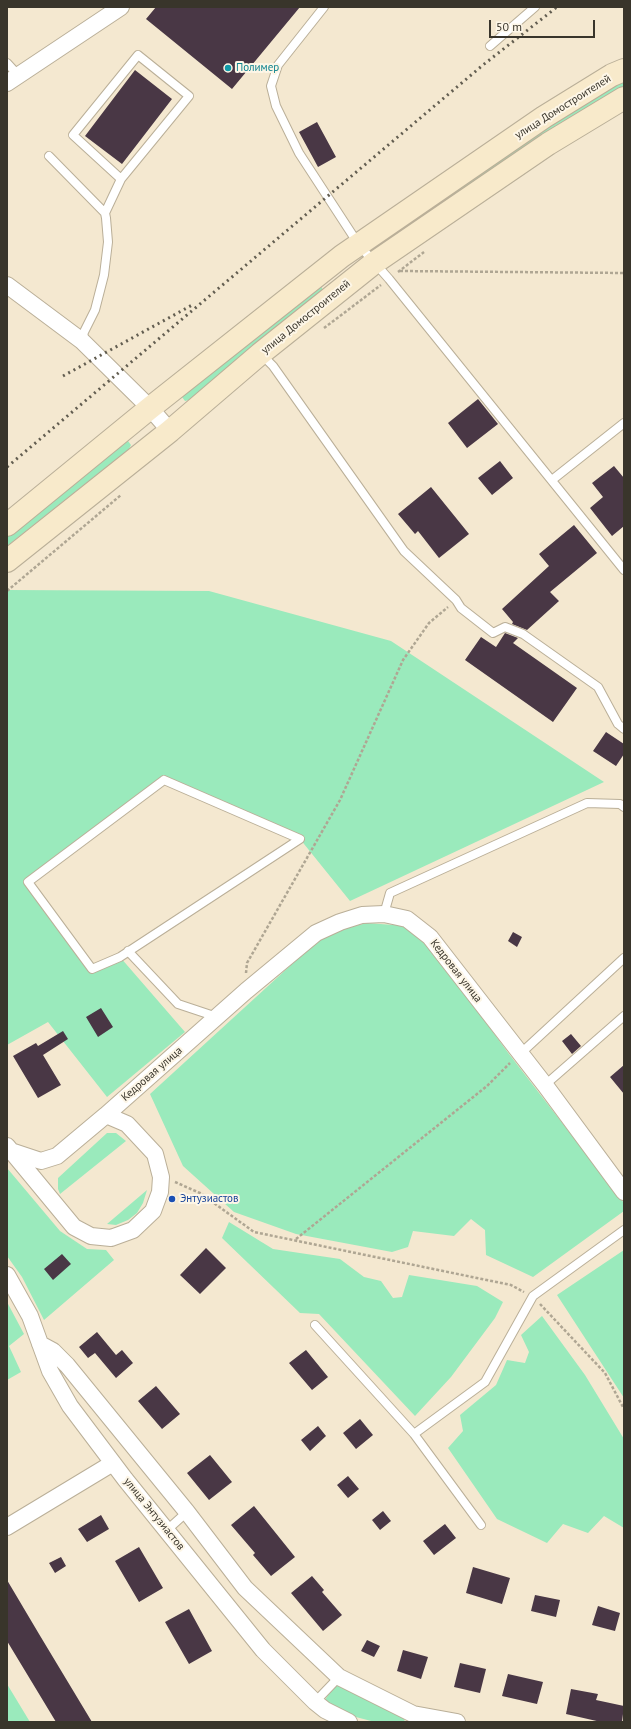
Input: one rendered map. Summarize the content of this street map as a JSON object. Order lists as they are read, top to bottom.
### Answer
{
  "streets": {
    "main road": ["улица Домостроителей"],
    "street": ["Кедровая улица", "улица Энтузиастов"]
  },
  "places": ["Полимер", "Энтузиастов"],
  "scale_bar": "50 m"
}
